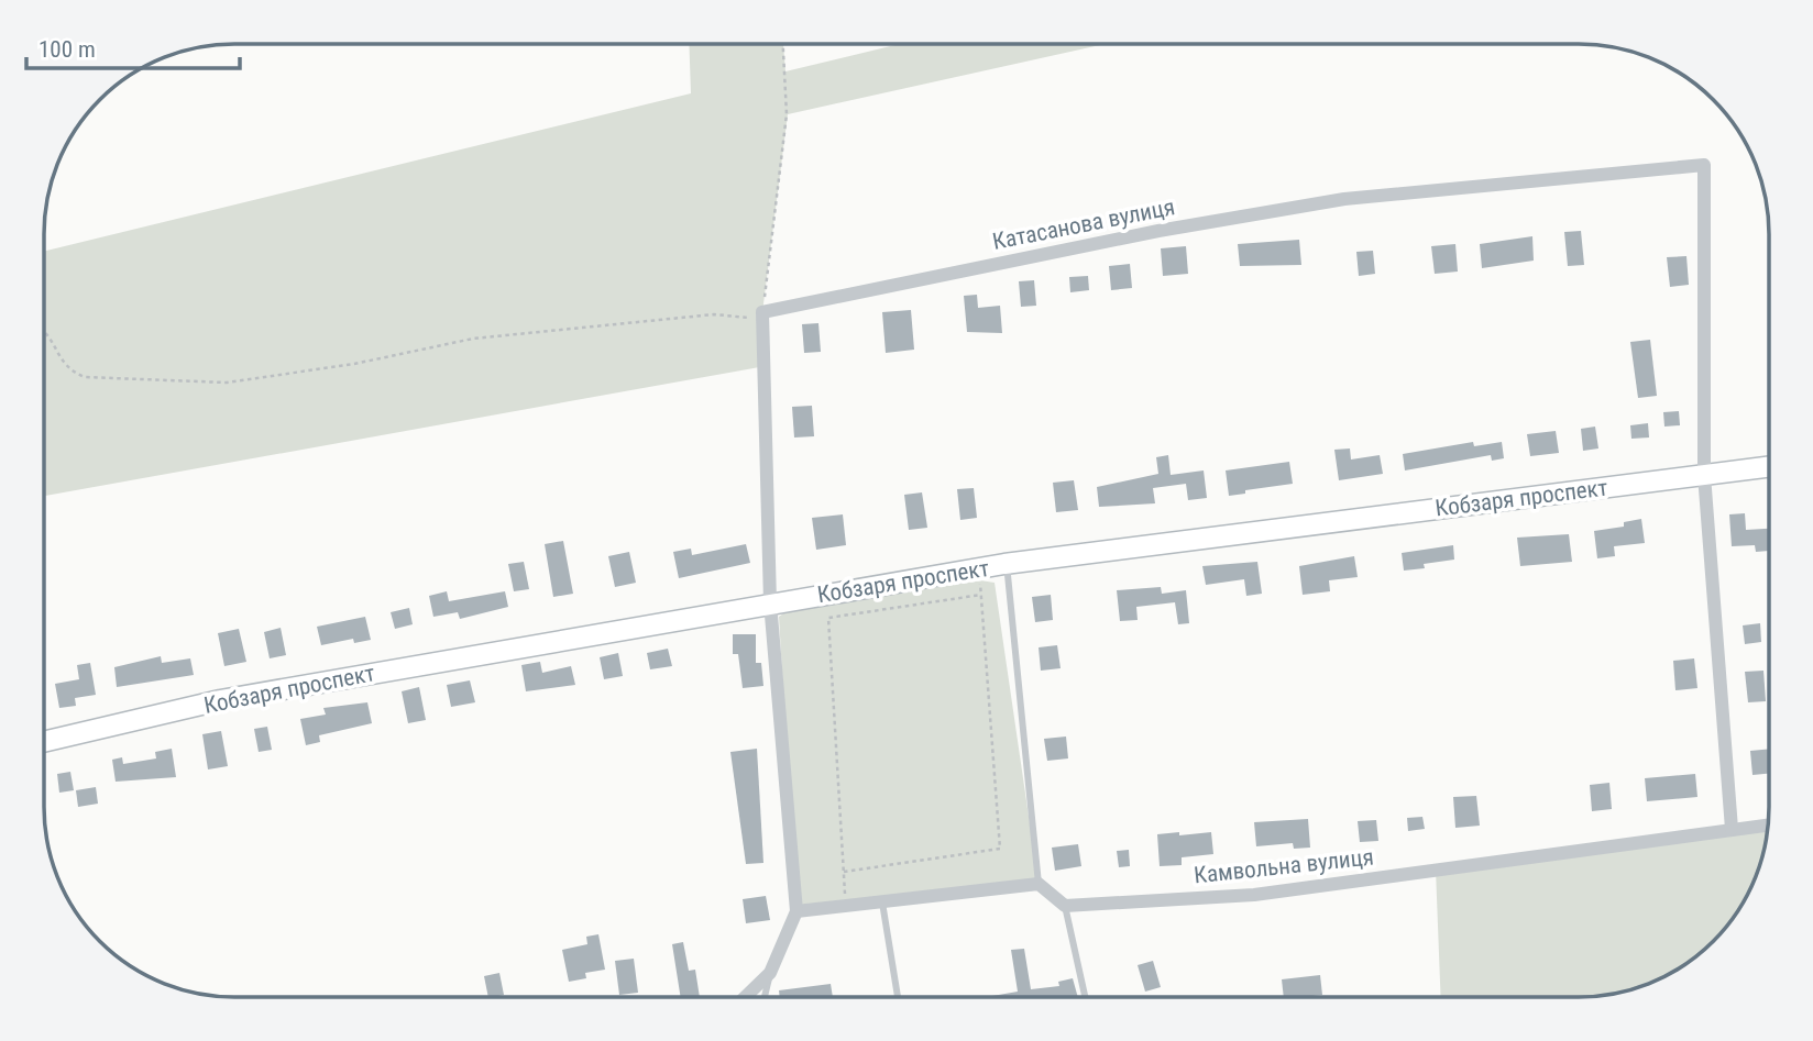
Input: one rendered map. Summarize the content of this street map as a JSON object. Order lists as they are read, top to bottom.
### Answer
{
  "streets": {
    "main road": ["Кобзаря проспект"],
    "street": ["Катасанова вулиця", "Камвольна вулиця"]
  },
  "crossings": [
    ["Катасанова вулиця", "Кобзаря проспект"]
  ],
  "scale_bar": "100 m"
}
